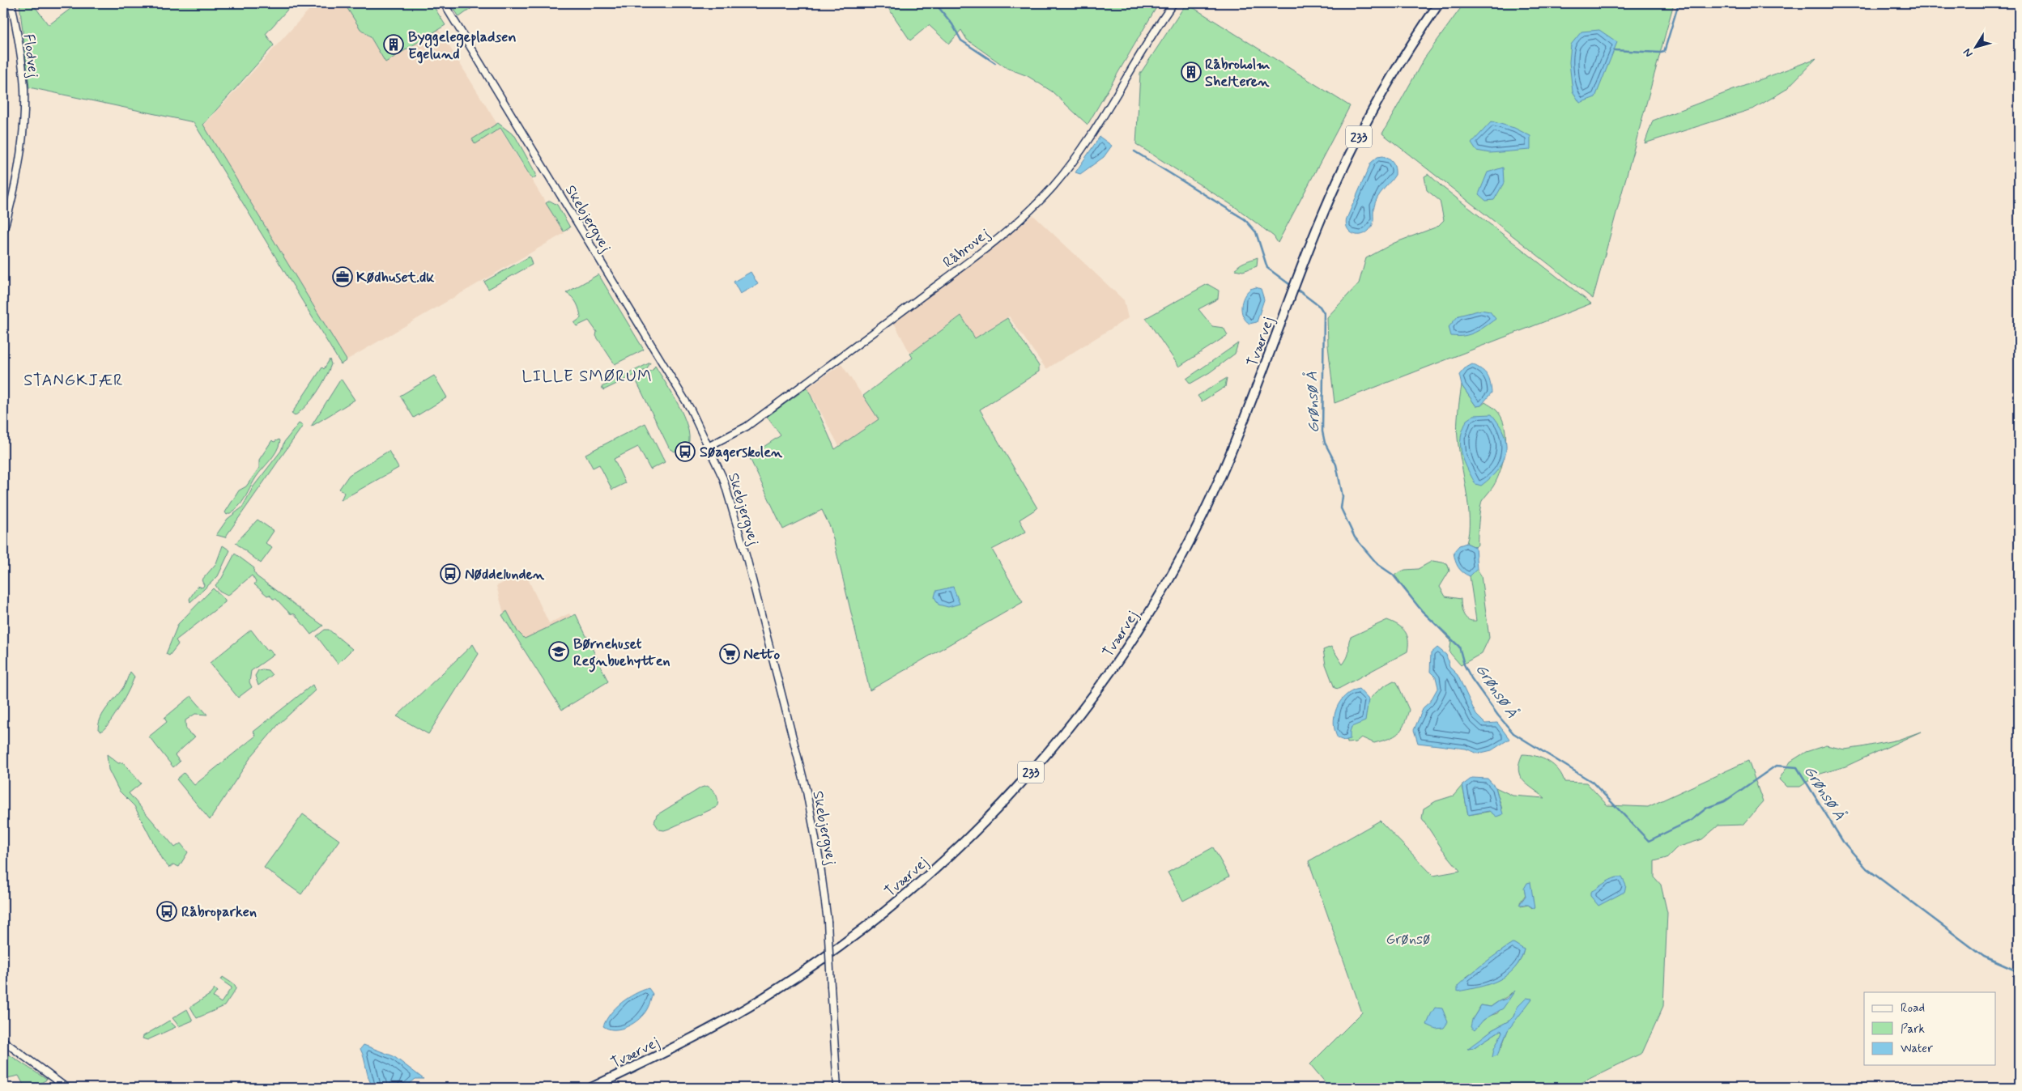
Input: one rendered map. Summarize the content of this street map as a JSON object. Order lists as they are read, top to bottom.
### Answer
{
  "streets": {
    "highway": ["233", "Tværvej"],
    "street": ["Flodvej", "Skebjergvej", "Råbrovej"]
  },
  "crossings": [
    ["Skebjergvej", "Råbrovej"]
  ],
  "districts": ["LILLE SMØRUM", "STANGKJÆR"],
  "water": ["Grønsø Å"],
  "parks": ["Grønsø"],
  "places": {
    "building": ["Byggelegepladsen Egelund", "Råbroholm Shelteren"],
    "office": ["Kødhuset.dk"],
    "bus stop": ["Søagerskolen", "Nøddelunden", "Råbroparken"],
    "school or university": ["Børnehuset Regnbuehytten"],
    "supermarket": ["Netto"]
  },
  "legend": ["Road", "Park", "Water"],
  "north": "bottom left"
}
